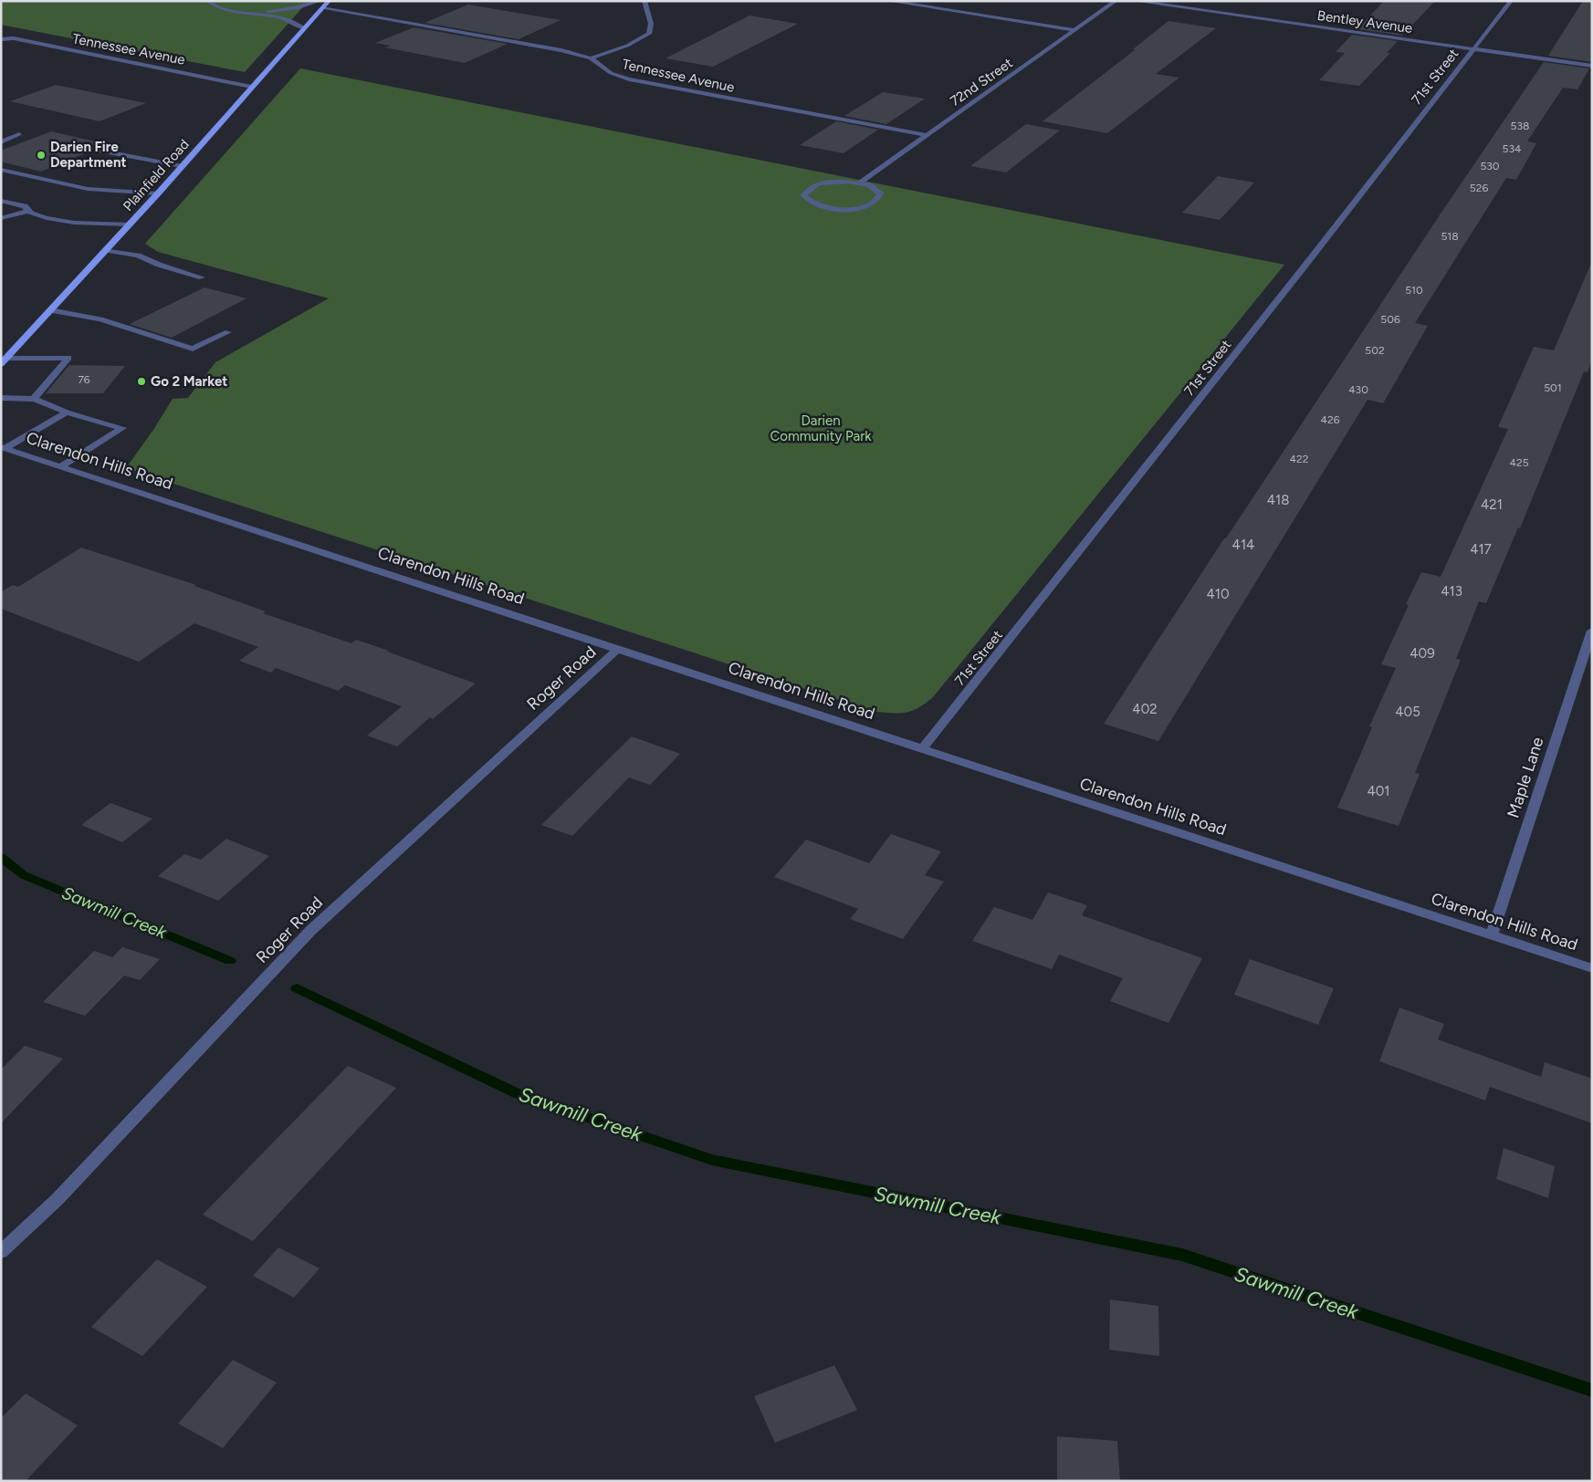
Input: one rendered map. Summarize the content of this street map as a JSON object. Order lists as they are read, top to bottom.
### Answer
{
  "streets": {
    "main road": ["Plainfield Road"],
    "street": [
      "Bentley Avenue",
      "Tennessee Avenue",
      "71st Street",
      "72nd Street",
      "Clarendon Hills Road",
      "Roger Road",
      "Maple Lane"
    ]
  },
  "crossings": [
    ["Bentley Avenue", "71st Street"],
    ["Tennessee Avenue", "72nd Street"],
    ["Tennessee Avenue", "Plainfield Road"],
    ["71st Street", "Clarendon Hills Road"],
    ["Clarendon Hills Road", "Roger Road"],
    ["Clarendon Hills Road", "Maple Lane"]
  ],
  "water": ["Sawmill Creek"],
  "parks": ["Darien Community Park"],
  "places": ["Darien Fire Department", "Go 2 Market"],
  "house_numbers": [
    "538",
    "534",
    "530",
    "526",
    "518",
    "510",
    "506",
    "502",
    "76",
    "501",
    "430",
    "426",
    "422",
    "425",
    "418",
    "421",
    "414",
    "417",
    "413",
    "410",
    "409",
    "402",
    "405",
    "401"
  ]
}
